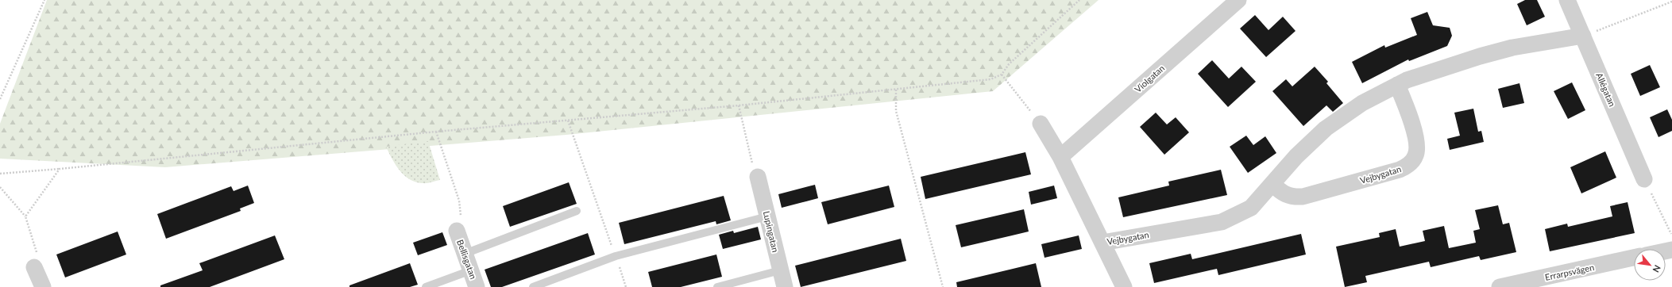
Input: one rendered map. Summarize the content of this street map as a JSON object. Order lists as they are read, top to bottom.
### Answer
{
  "streets": {
    "street": [
      "Violgatan",
      "Allégatan",
      "Vejbygatan",
      "Lupingatan",
      "Bellisgatan",
      "Errarpsvägen"
    ]
  },
  "crossings": [
    ["Allégatan", "Vejbygatan"]
  ],
  "north": "bottom right"
}
